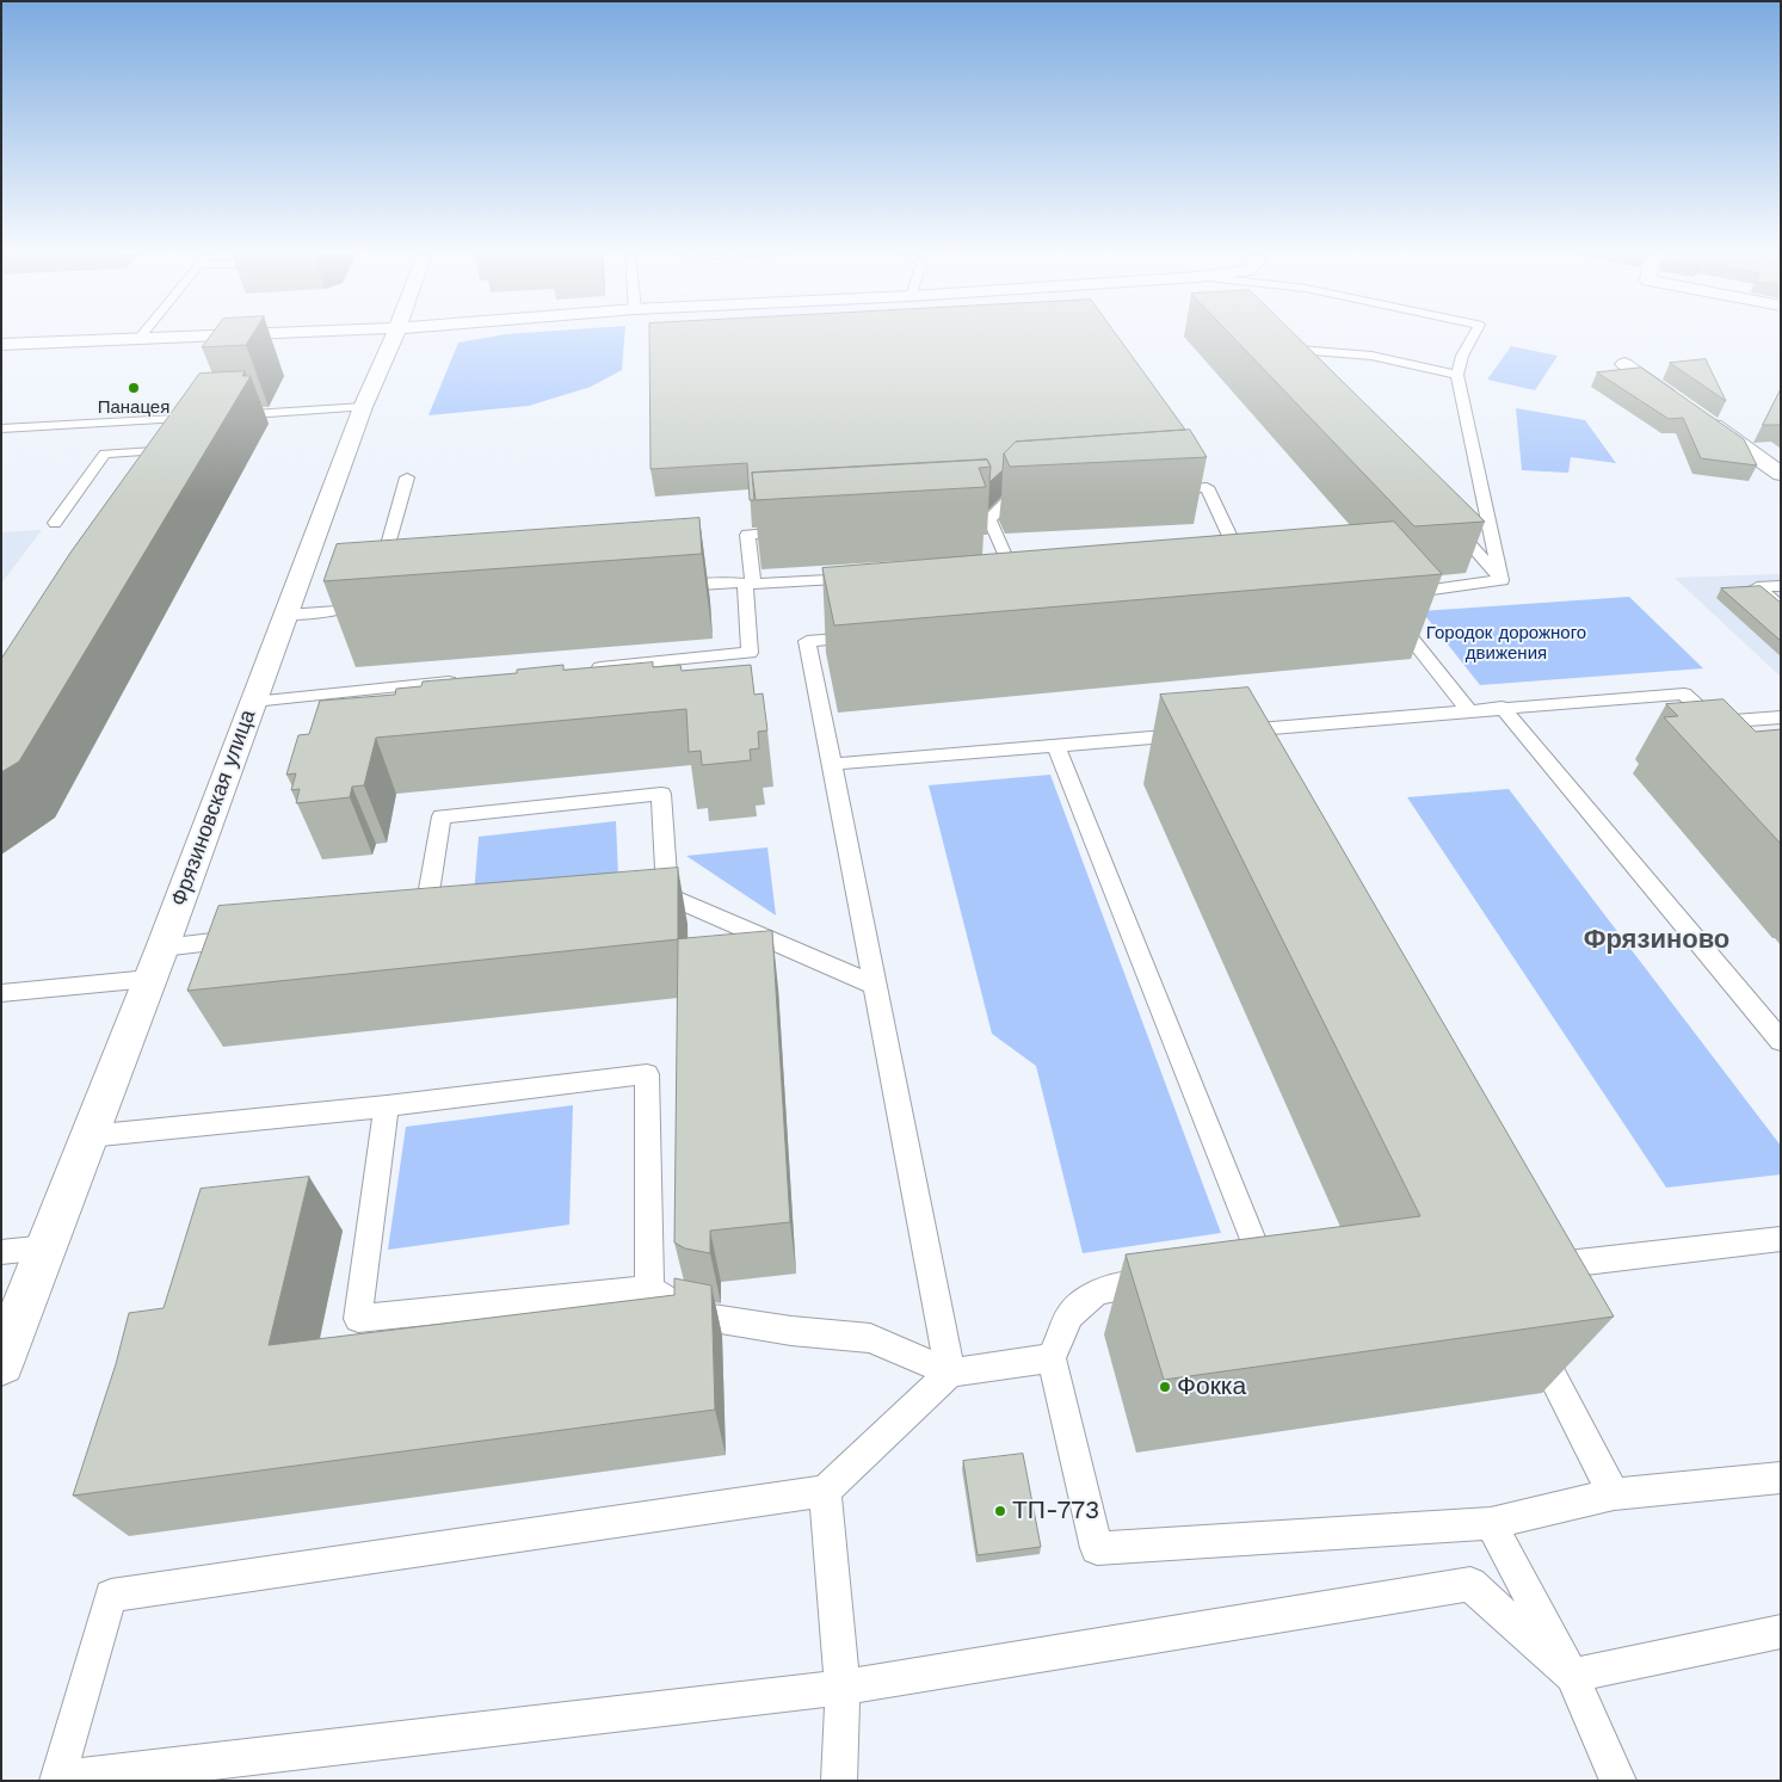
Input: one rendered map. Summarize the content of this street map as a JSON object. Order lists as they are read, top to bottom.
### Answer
{
  "streets": {
    "street": ["Фрязиновская улица"]
  },
  "districts": ["Фрязиново"],
  "parks": ["Городок дорожного движения"],
  "places": ["Панацея", "Фокка", "ТП-773"]
}
